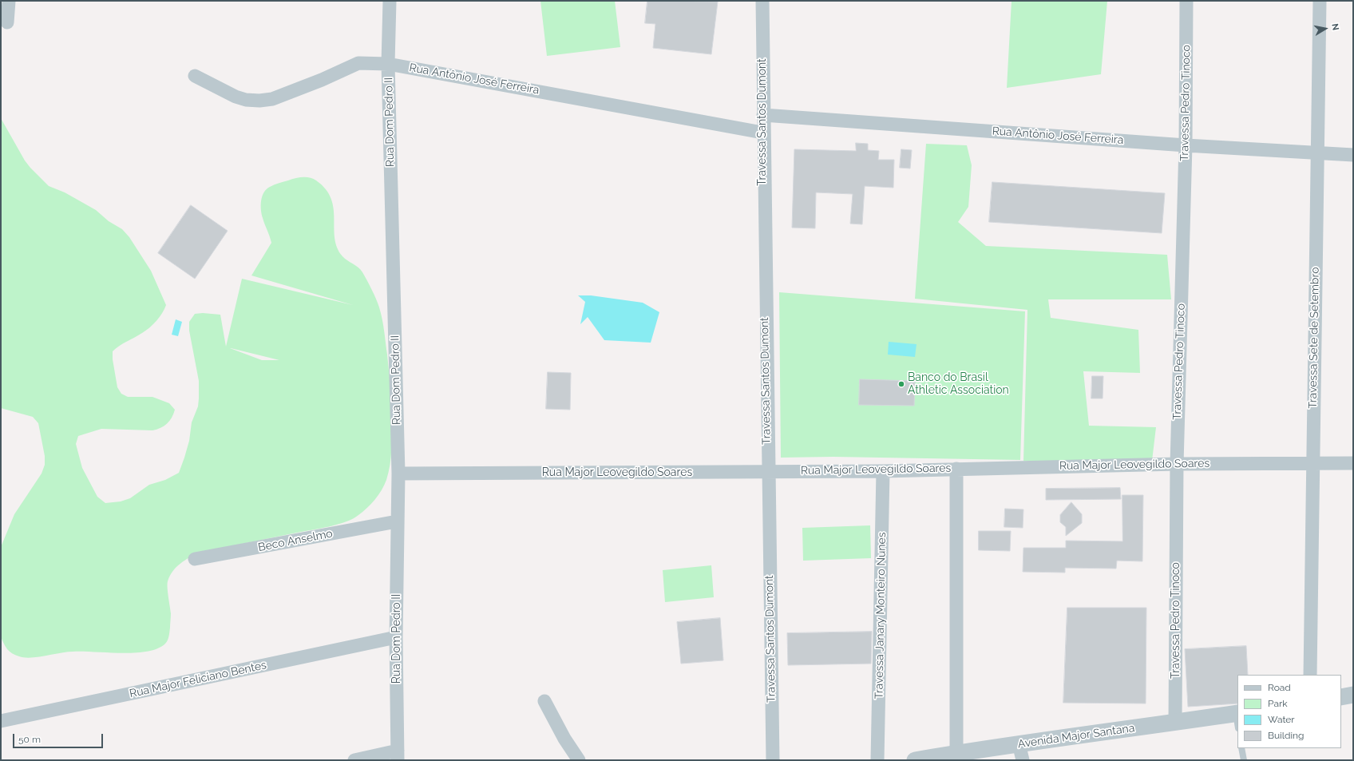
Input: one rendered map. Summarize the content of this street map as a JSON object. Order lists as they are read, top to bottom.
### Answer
{
  "streets": {
    "street": [
      "Rua Antônio José Ferreira",
      "Travessa Pedro Tinoco",
      "Rua Dom Pedro II",
      "Travessa Santos Dumont",
      "Travessa Sete de Setembro",
      "Rua Major Leovegildo Soares",
      "Beco Anselmo",
      "Travessa Janary Monteiro Nunes",
      "Rua Major Feliciano Bentes",
      "Avenida Major Santana"
    ]
  },
  "crossings": [
    ["Rua Antônio José Ferreira", "Travessa Pedro Tinoco"],
    ["Rua Antônio José Ferreira", "Rua Dom Pedro II"],
    ["Rua Antônio José Ferreira", "Travessa Santos Dumont"],
    ["Rua Antônio José Ferreira", "Travessa Sete de Setembro"],
    ["Travessa Pedro Tinoco", "Rua Major Leovegildo Soares"],
    ["Travessa Pedro Tinoco", "Avenida Major Santana"],
    ["Rua Dom Pedro II", "Rua Major Leovegildo Soares"],
    ["Rua Dom Pedro II", "Beco Anselmo"],
    ["Rua Dom Pedro II", "Rua Major Feliciano Bentes"],
    ["Travessa Santos Dumont", "Rua Major Leovegildo Soares"],
    ["Travessa Sete de Setembro", "Rua Major Leovegildo Soares"],
    ["Rua Major Leovegildo Soares", "Travessa Janary Monteiro Nunes"]
  ],
  "places": ["Banco do Brasil Athletic Association"],
  "legend": [
    "Road",
    "Park",
    "Water",
    "Building"
  ],
  "scale_bar": "50 m",
  "north": "right"
}
